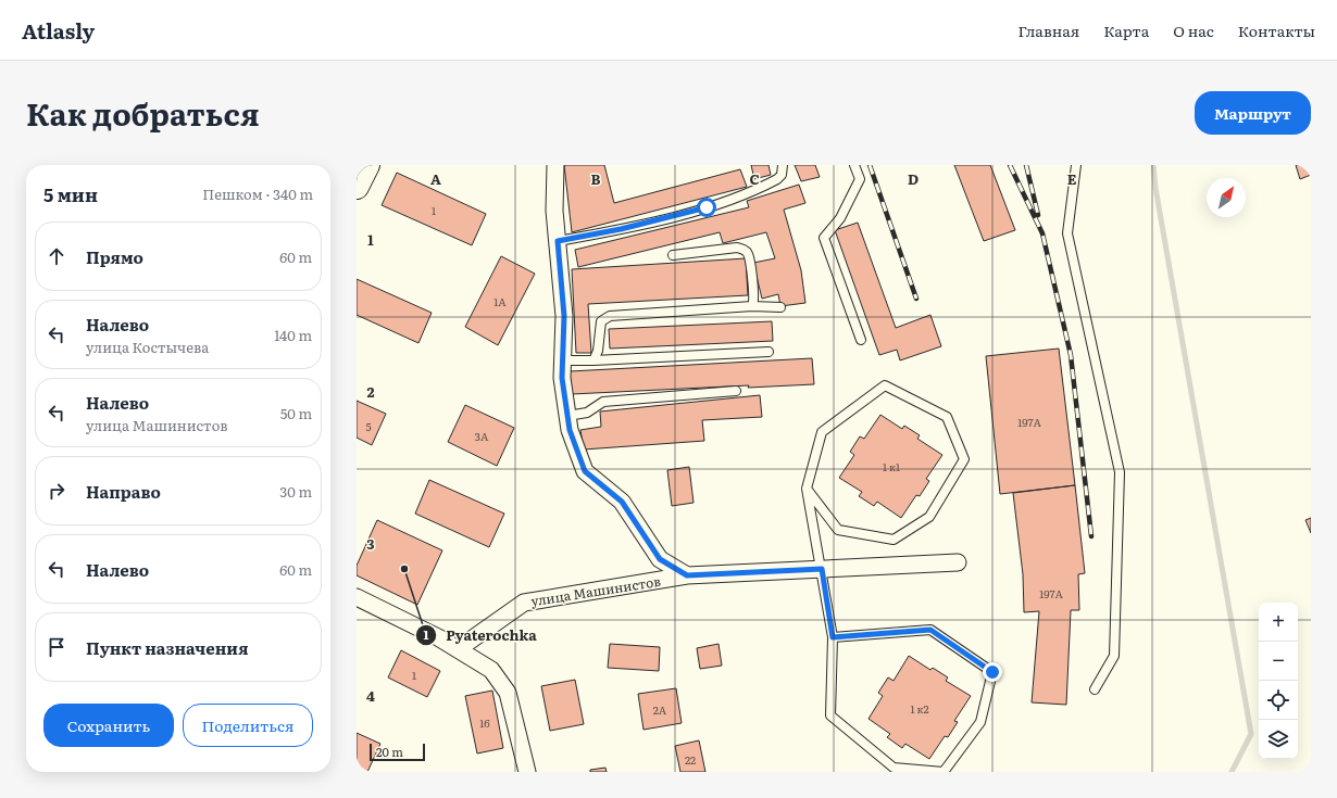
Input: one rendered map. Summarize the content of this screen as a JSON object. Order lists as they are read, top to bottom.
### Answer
{
  "streets": {
    "street": ["улица Машинистов"]
  },
  "places": ["Pyaterochka"],
  "house_numbers": [
    "1",
    "1А",
    "197А",
    "5",
    "3А",
    "1 к1",
    "197А",
    "1",
    "1 к2",
    "2А",
    "16",
    "22"
  ],
  "scale_bar": "20 m",
  "north": "top right",
  "page": {
    "header": "Atlasly",
    "nav": [
      "Главная",
      "Карта",
      "О нас",
      "Контакты"
    ],
    "title": "Как добраться",
    "buttons": [
      "Маршрут",
      ["Сохранить", "Поделиться"]
    ],
    "heading": ["5 мин", "Пешком · 340 m"],
    "list": [
      ["Прямо", "60 m"],
      ["Налево", "улица Костычева", "140 m"],
      ["Налево", "улица Машинистов", "50 m"],
      ["Направо", "30 m"],
      ["Налево", "60 m"],
      "Пункт назначения"
    ],
    "map_buttons": ["+", "−"],
    "scale": "20 m"
  },
  "grid": {
    "columns": [
      "A",
      "B",
      "C",
      "D",
      "E"
    ],
    "rows": [
      "1",
      "2",
      "3",
      "4"
    ]
  }
}
